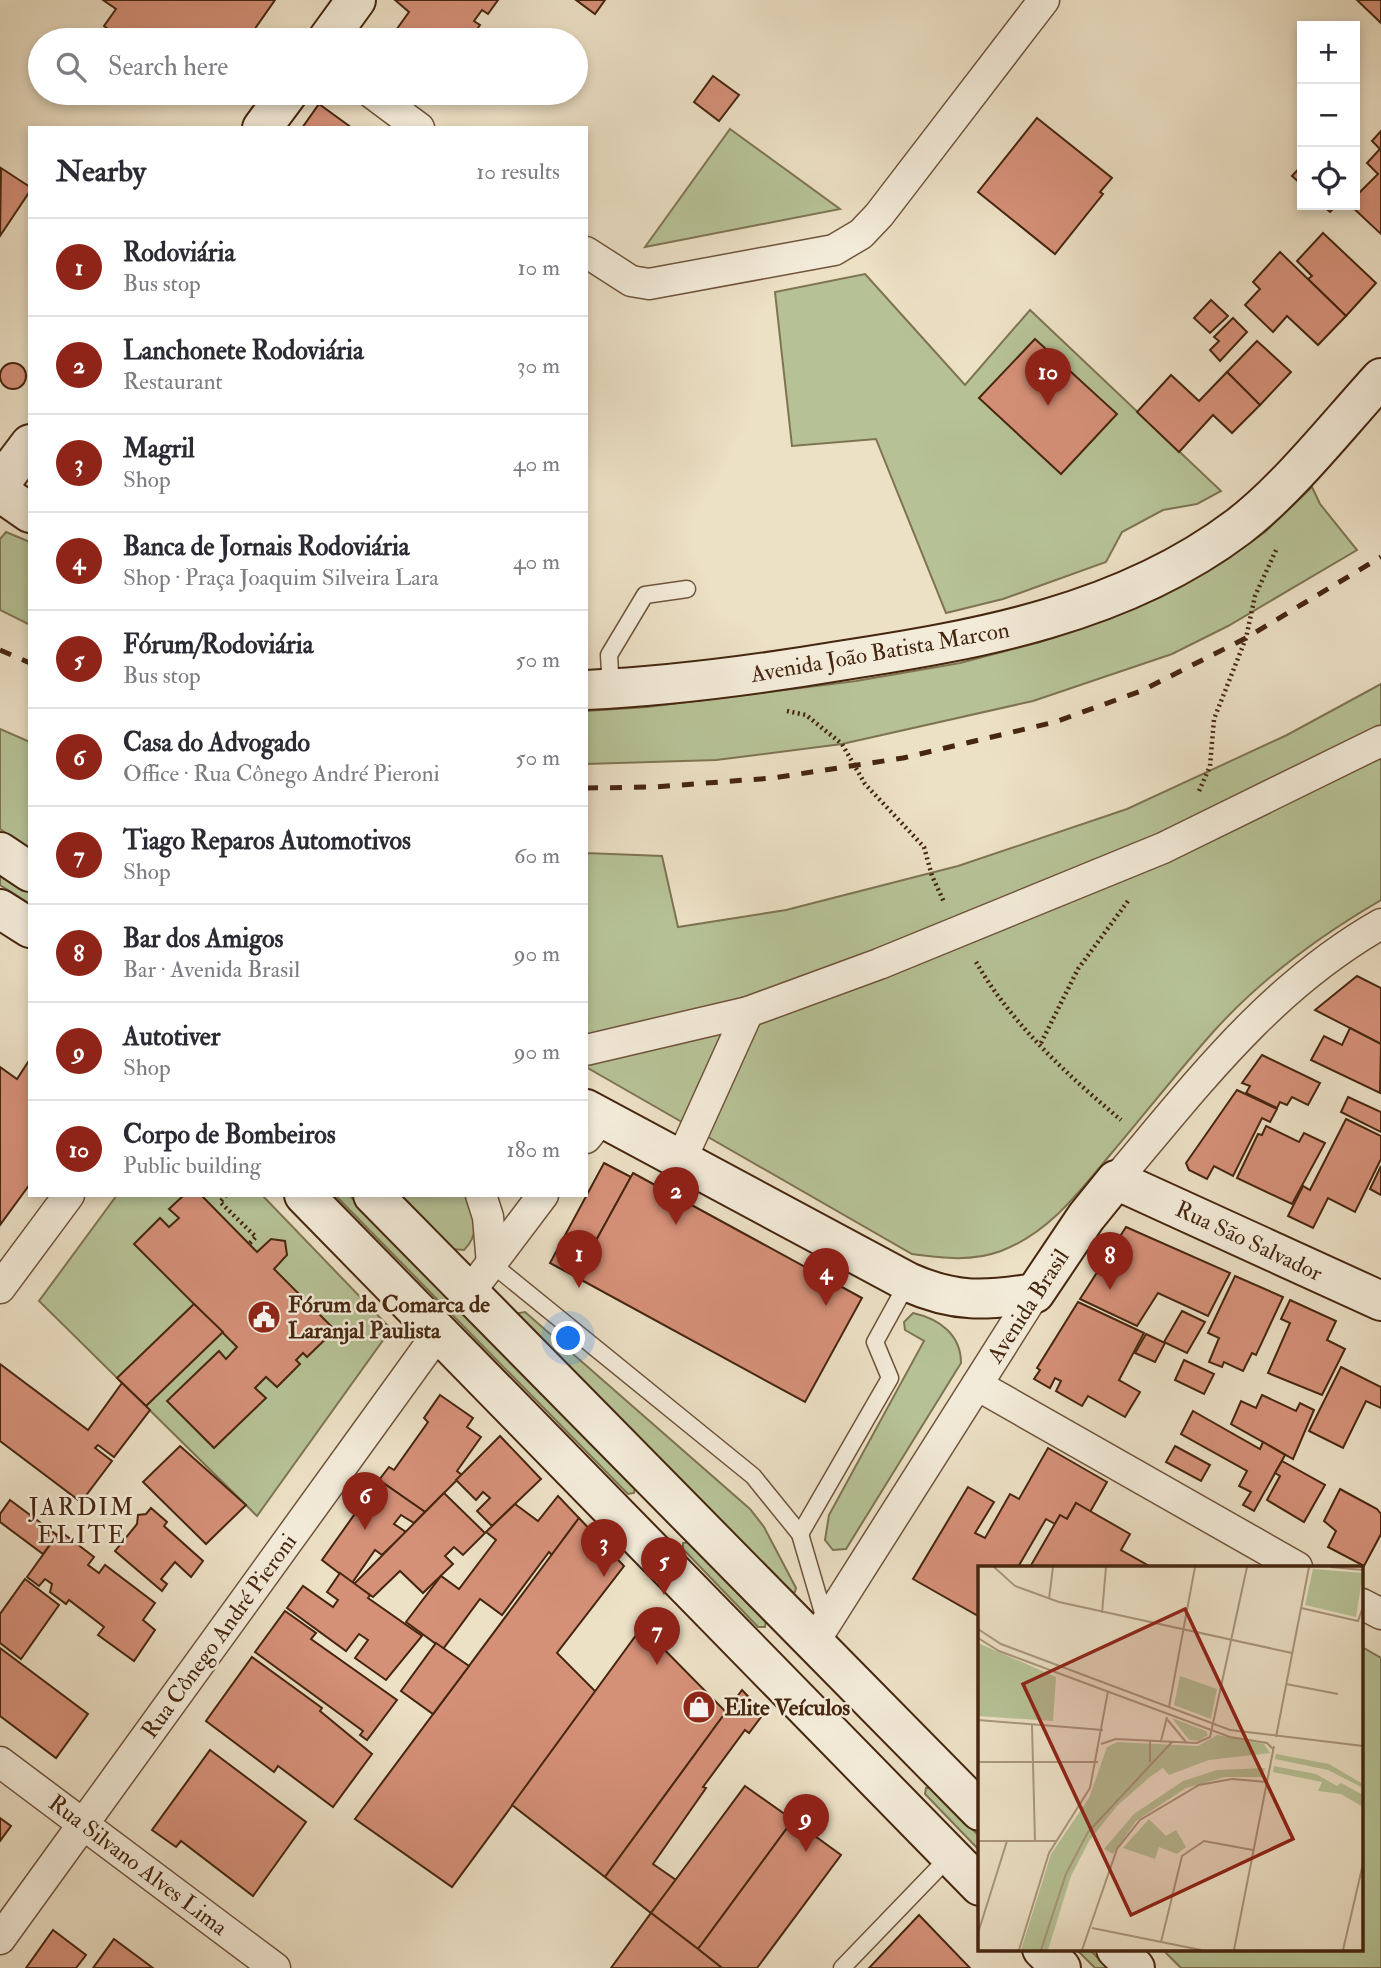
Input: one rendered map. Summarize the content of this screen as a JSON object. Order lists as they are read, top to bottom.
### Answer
{
  "streets": {
    "main road": ["Avenida João Batista Marcon", "Rua São Salvador", "Avenida Brasil"],
    "street": ["Rua Cônego André Pieroni", "Rua Silvano Alves Lima"]
  },
  "crossings": [
    ["Rua São Salvador", "Avenida Brasil"],
    ["Rua Cônego André Pieroni", "Rua Silvano Alves Lima"]
  ],
  "districts": ["JARDIM ELITE"],
  "places": {
    "public building": ["Fórum da Comarca de Laranjal Paulista"],
    "shop": ["Elite Veículos"]
  },
  "page": {
    "map_buttons": ["+", "−"],
    "search": "Search here",
    "heading": ["Nearby", "10 results"],
    "list": [
      {
        "mark": "1",
        "name": "Rodoviária",
        "note": "Bus stop",
        "value": "10 m"
      },
      {
        "mark": "2",
        "name": "Lanchonete Rodoviária",
        "note": "Restaurant",
        "value": "30 m"
      },
      {
        "mark": "3",
        "name": "Magril",
        "note": "Shop",
        "value": "40 m"
      },
      {
        "mark": "4",
        "name": "Banca de Jornais Rodoviária",
        "note": "Shop · Praça Joaquim Silveira Lara",
        "value": "40 m"
      },
      {
        "mark": "5",
        "name": "Fórum/Rodoviária",
        "note": "Bus stop",
        "value": "50 m"
      },
      {
        "mark": "6",
        "name": "Casa do Advogado",
        "note": "Office · Rua Cônego André Pieroni",
        "value": "50 m"
      },
      {
        "mark": "7",
        "name": "Tiago Reparos Automotivos",
        "note": "Shop",
        "value": "60 m"
      },
      {
        "mark": "8",
        "name": "Bar dos Amigos",
        "note": "Bar · Avenida Brasil",
        "value": "90 m"
      },
      {
        "mark": "9",
        "name": "Autotiver",
        "note": "Shop",
        "value": "90 m"
      },
      {
        "mark": "10",
        "name": "Corpo de Bombeiros",
        "note": "Public building",
        "value": "180 m"
      }
    ],
    "pins": [
      "10",
      "2",
      "1",
      "8",
      "4",
      "6",
      "3",
      "5",
      "7",
      "9"
    ]
  }
}
